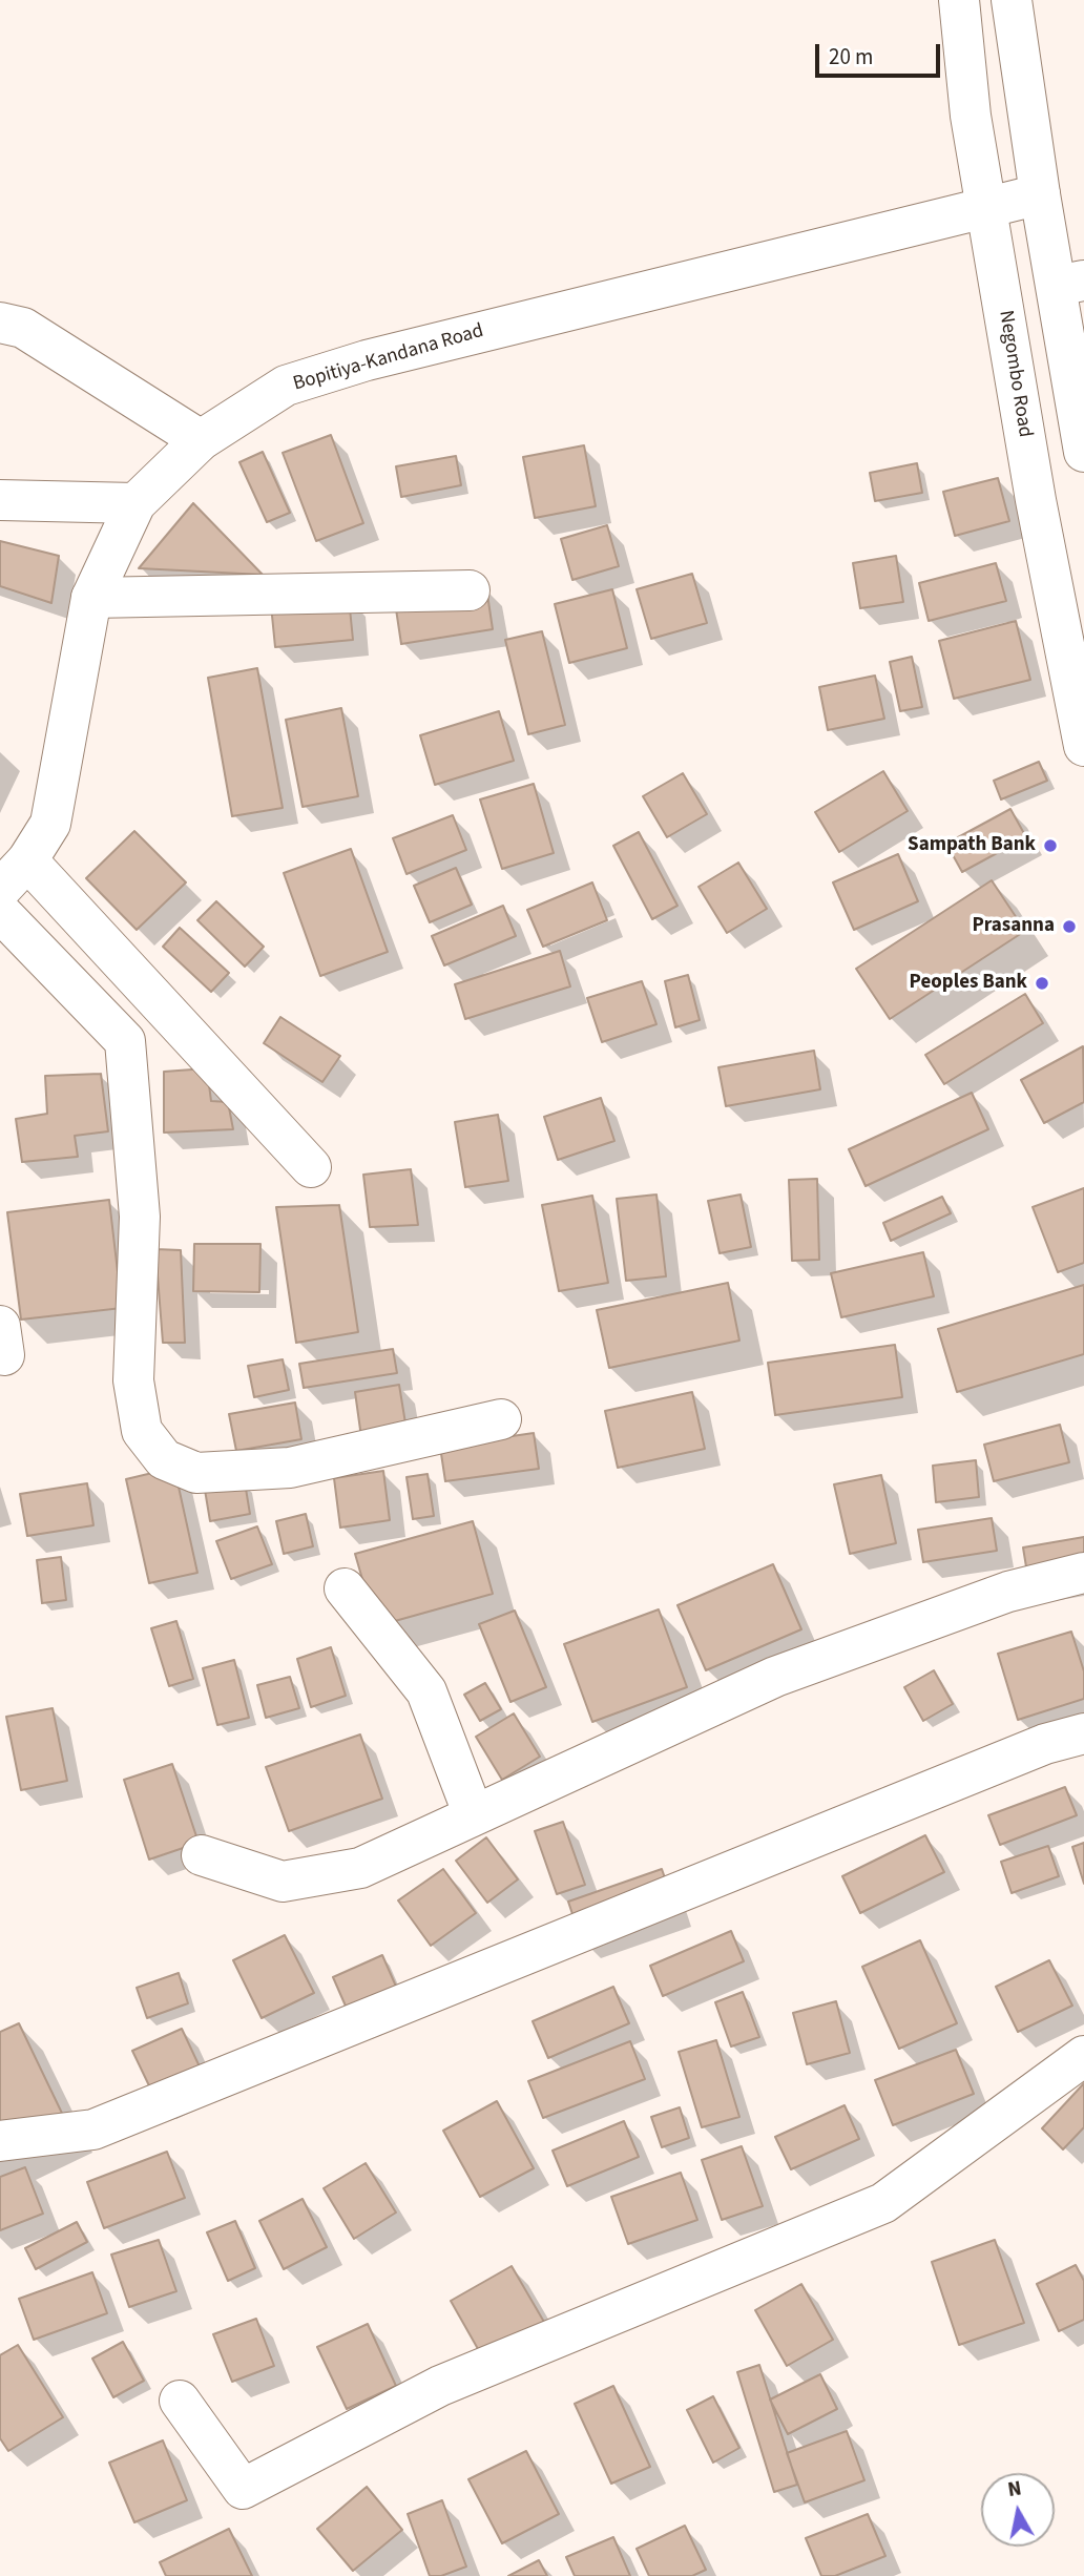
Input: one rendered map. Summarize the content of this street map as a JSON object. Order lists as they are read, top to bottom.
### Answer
{
  "streets": {
    "main road": ["Bopitiya-Kandana Road", "Negombo Road"]
  },
  "crossings": [
    ["Bopitiya-Kandana Road", "Negombo Road"]
  ],
  "places": ["Sampath Bank", "Prasanna", "Peoples Bank"],
  "scale_bar": "20 m",
  "north": "top"
}
